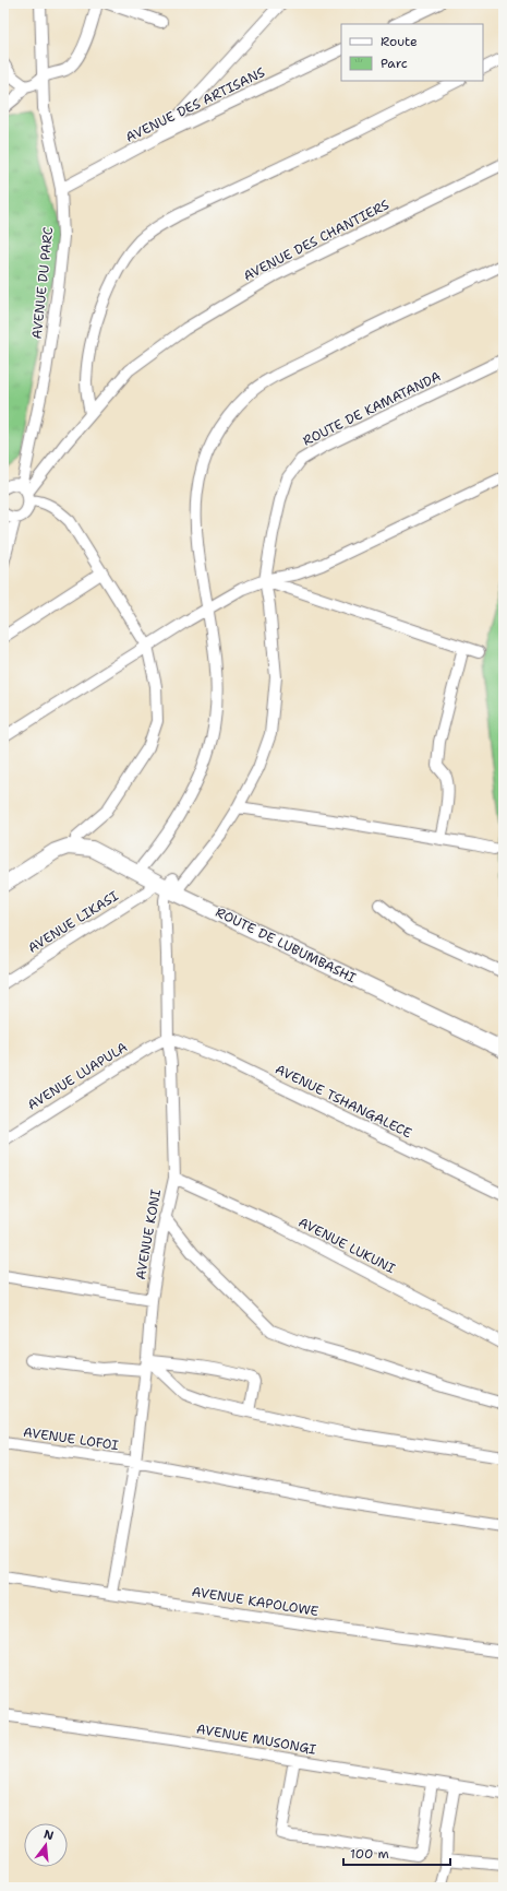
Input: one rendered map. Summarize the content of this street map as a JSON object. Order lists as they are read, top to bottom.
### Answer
{
  "streets": {
    "highway": ["ROUTE DE LUBUMBASHI"],
    "street": [
      "AVENUE DES ARTISANS",
      "AVENUE DES CHANTIERS",
      "AVENUE DU PARC",
      "ROUTE DE KAMATANDA",
      "AVENUE LIKASI",
      "AVENUE LUAPULA",
      "AVENUE TSHANGALECE",
      "AVENUE KONI",
      "AVENUE LUKUNI",
      "AVENUE LOFOI",
      "AVENUE KAPOLOWE",
      "AVENUE MUSONGI"
    ]
  },
  "crossings": [
    ["AVENUE DES ARTISANS", "AVENUE DU PARC"],
    ["AVENUE DES CHANTIERS", "AVENUE DU PARC"],
    ["ROUTE DE KAMATANDA", "AVENUE LIKASI"],
    ["AVENUE LIKASI", "ROUTE DE LUBUMBASHI"],
    ["AVENUE LIKASI", "AVENUE KONI"],
    ["ROUTE DE LUBUMBASHI", "AVENUE KONI"],
    ["AVENUE LUAPULA", "AVENUE TSHANGALECE"],
    ["AVENUE LUAPULA", "AVENUE KONI"],
    ["AVENUE TSHANGALECE", "AVENUE KONI"],
    ["AVENUE KONI", "AVENUE LUKUNI"],
    ["AVENUE KONI", "AVENUE LOFOI"],
    ["AVENUE KONI", "AVENUE KAPOLOWE"]
  ],
  "legend": ["Route", "Parc"],
  "scale_bar": "100 m",
  "north": "top"
}
